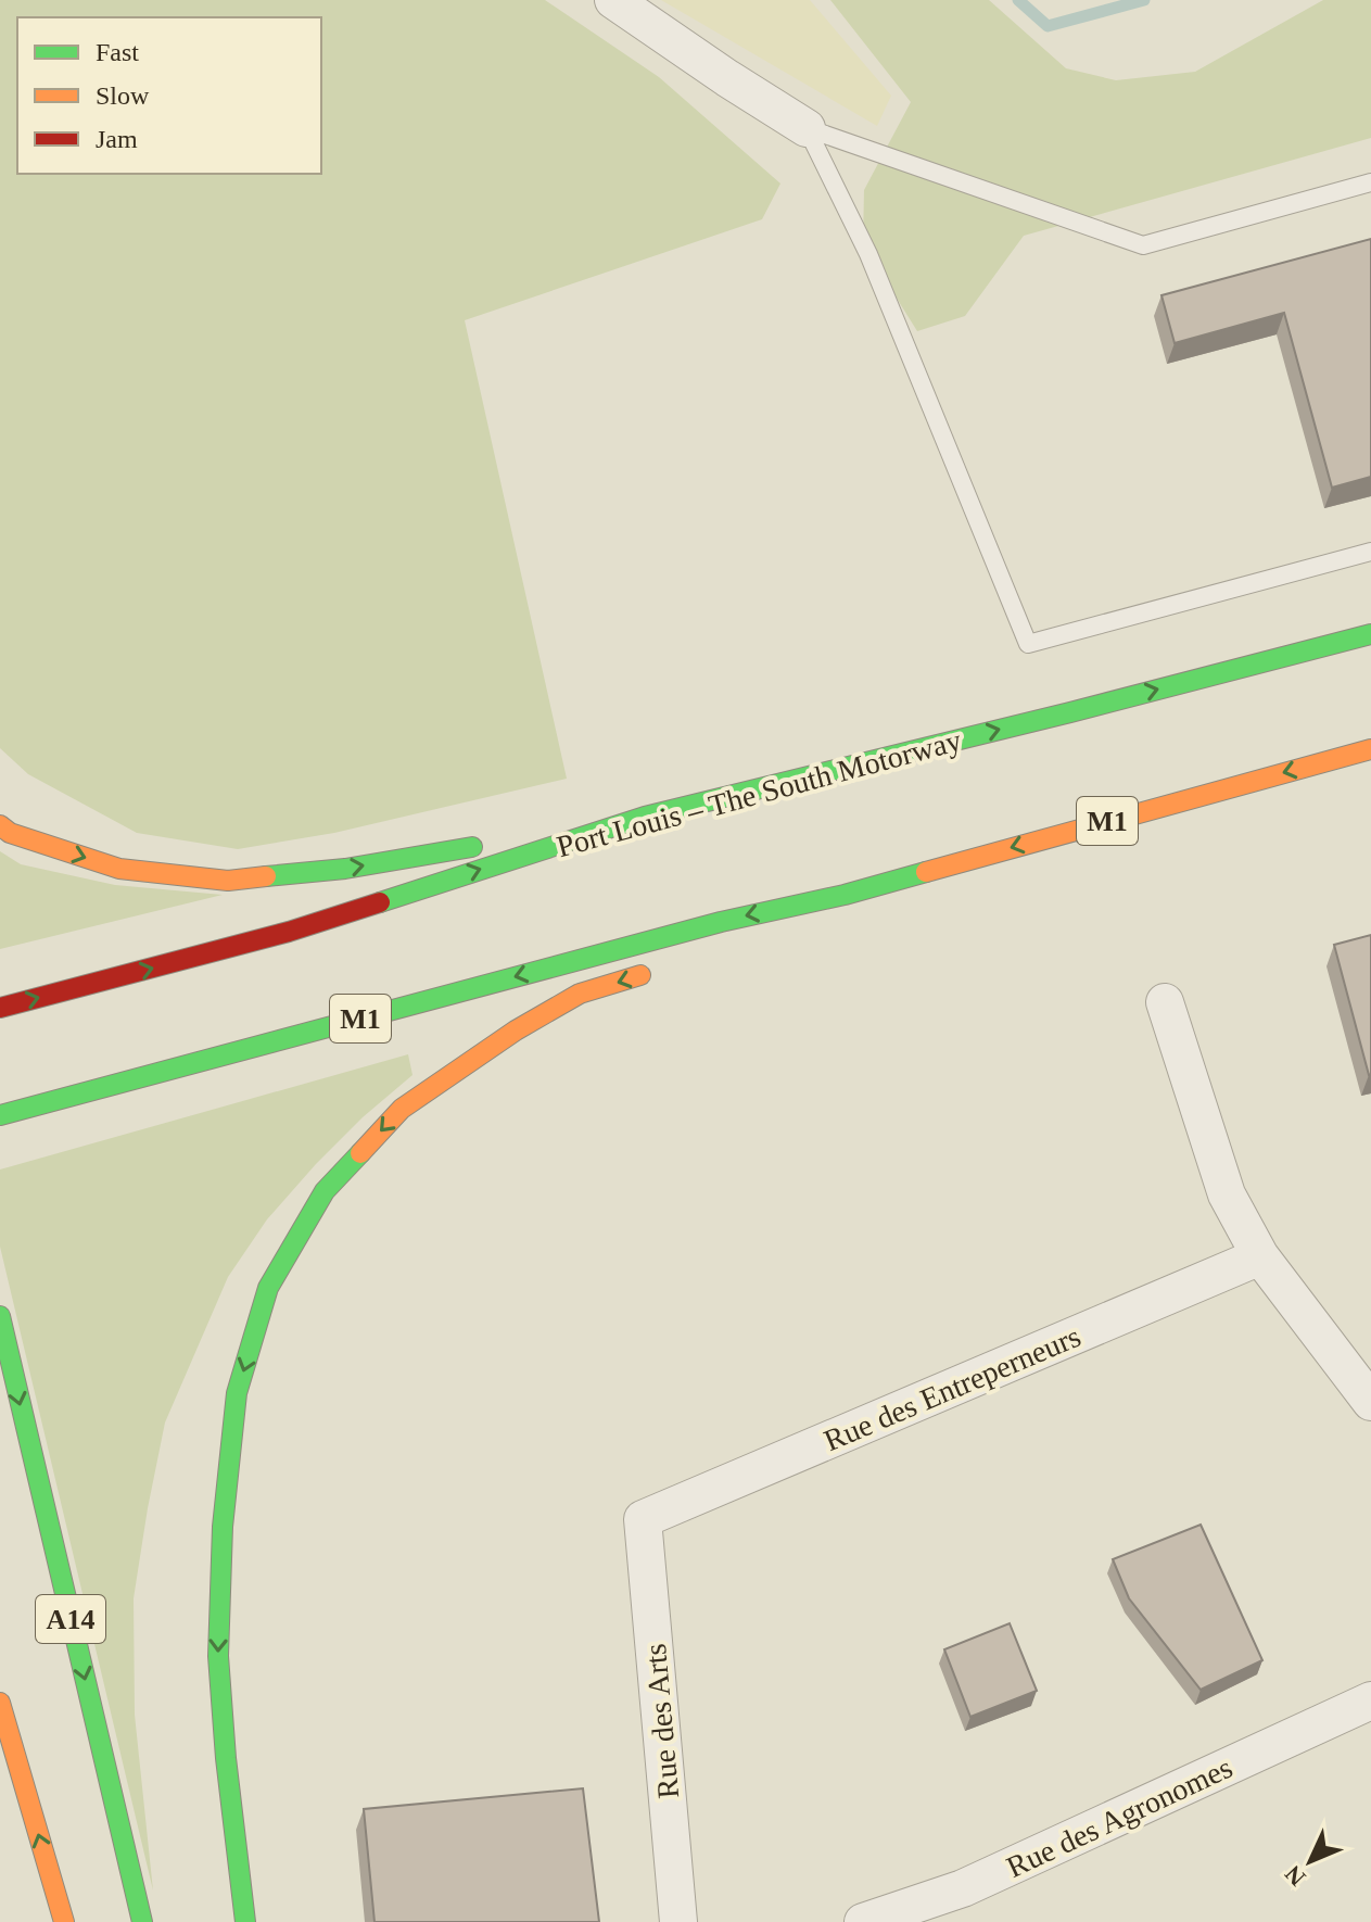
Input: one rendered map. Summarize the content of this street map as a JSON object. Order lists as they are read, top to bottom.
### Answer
{
  "streets": {
    "main road": ["Port Louis – The South Motorway", "M1", "A14"],
    "street": ["Rue des Entreperneurs", "Rue des Arts", "Rue des Agronomes"]
  },
  "crossings": [
    ["Rue des Entreperneurs", "Rue des Arts"]
  ],
  "legend": ["Fast", "Slow", "Jam"],
  "north": "bottom left"
}
